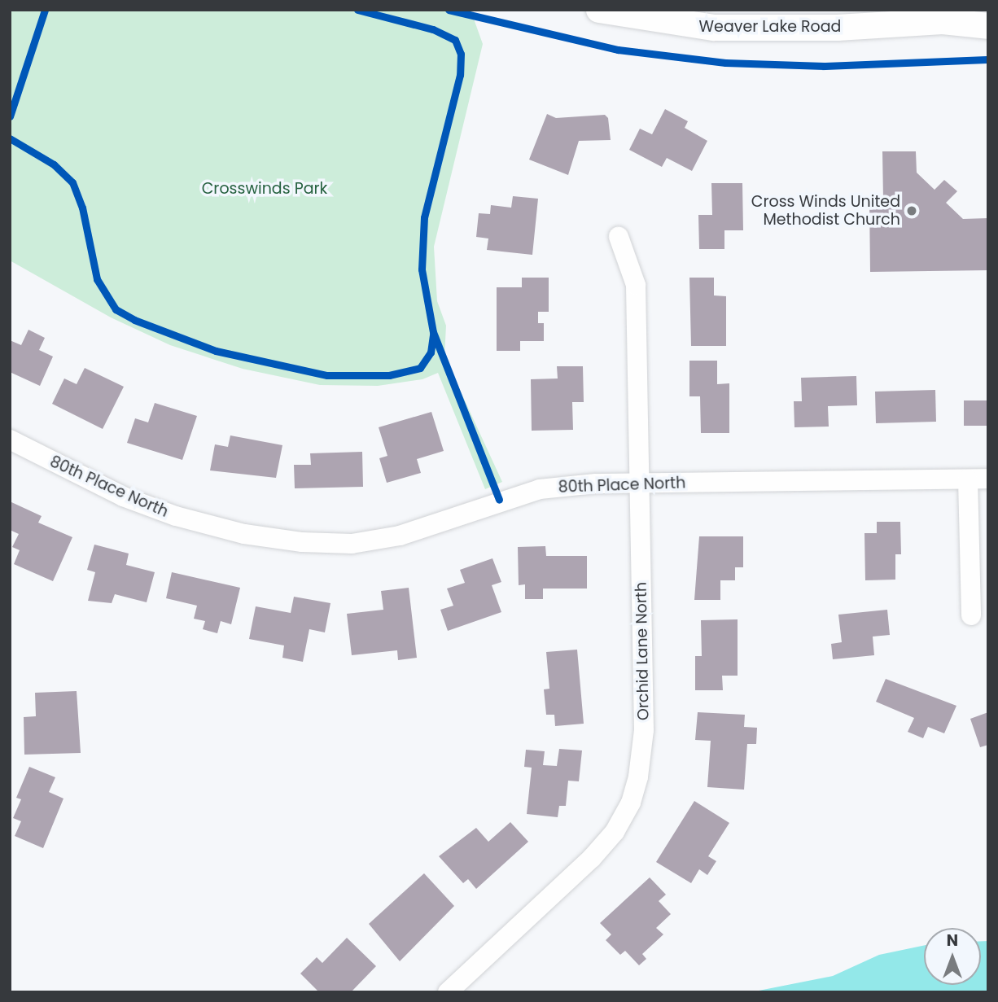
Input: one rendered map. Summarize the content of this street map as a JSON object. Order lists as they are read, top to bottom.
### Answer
{
  "streets": {
    "main road": ["Weaver Lake Road"],
    "street": ["80th Place North", "Orchid Lane North"]
  },
  "crossings": [
    ["80th Place North", "Orchid Lane North"]
  ],
  "parks": ["Crosswinds Park"],
  "places": ["Cross Winds United Methodist Church"],
  "north": "top"
}
